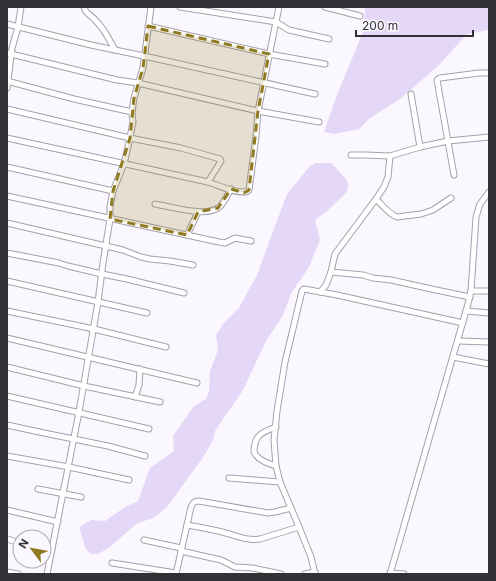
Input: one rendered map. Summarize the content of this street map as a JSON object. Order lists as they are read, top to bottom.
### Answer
{
  "scale_bar": "200 m",
  "north": "top left"
}
